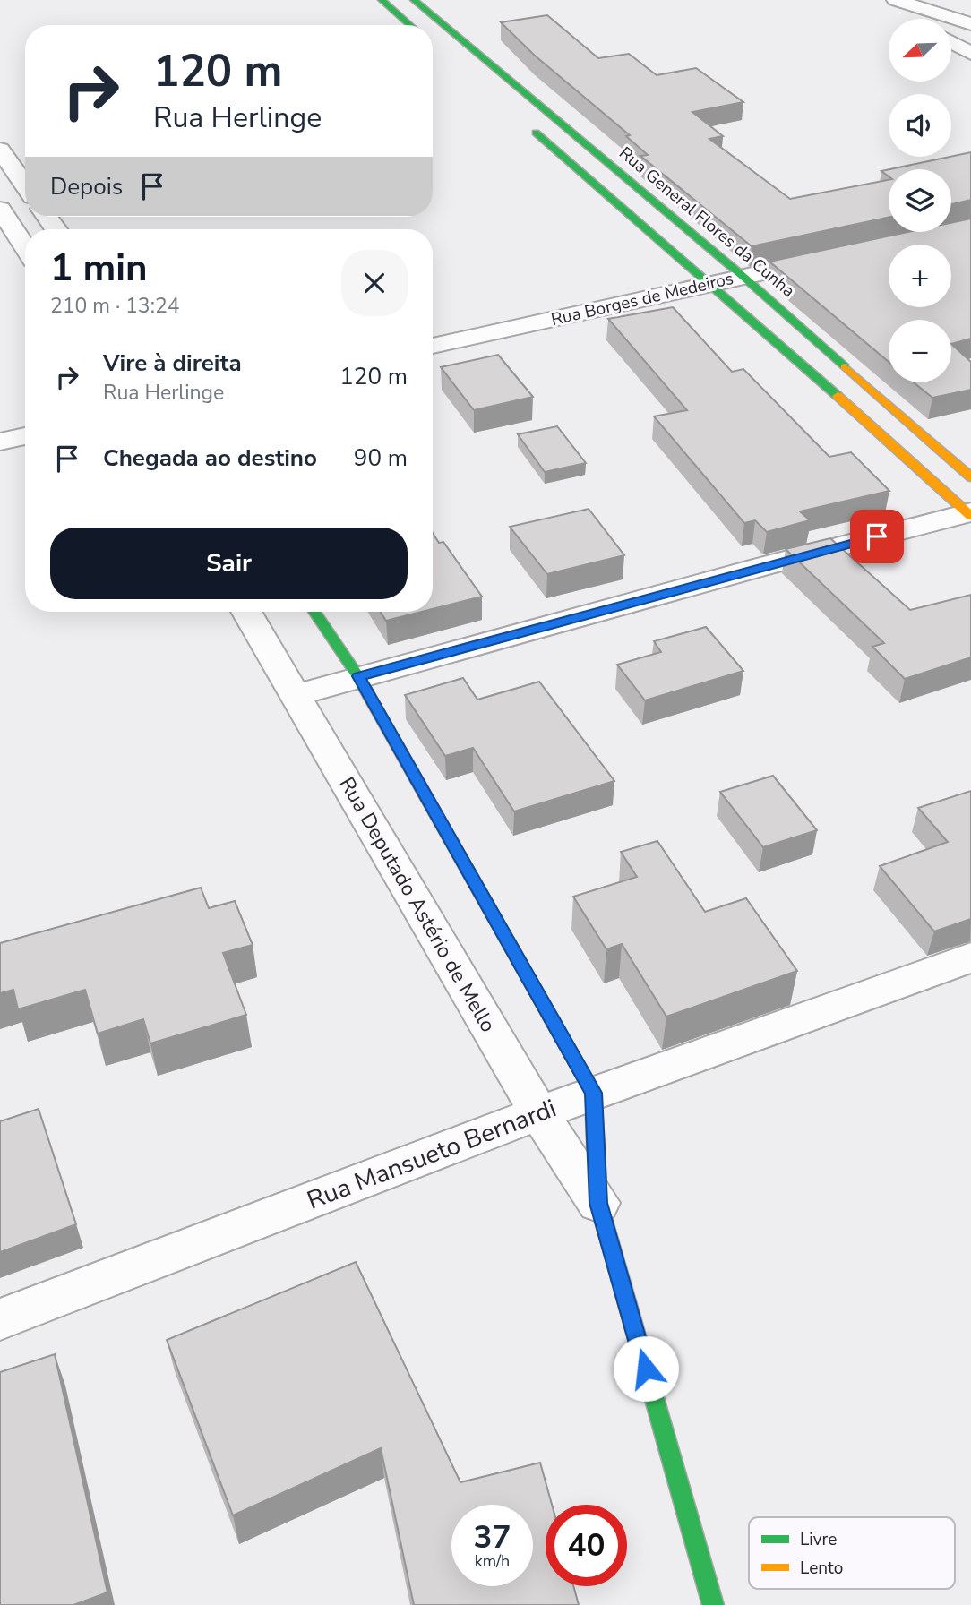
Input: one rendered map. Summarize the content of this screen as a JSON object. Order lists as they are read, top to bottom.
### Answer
{
  "streets": {
    "street": [
      "Rua General Flores da Cunha",
      "Rua Borges de Medeiros",
      "Rua Deputado Astério de Mello",
      "Rua Mansueto Bernardi"
    ]
  },
  "crossings": [
    ["Rua General Flores da Cunha", "Rua Borges de Medeiros"],
    ["Rua Deputado Astério de Mello", "Rua Mansueto Bernardi"]
  ],
  "legend": ["Livre", "Lento"],
  "north": "bottom left",
  "page": {
    "map_buttons": ["+", "−"],
    "turn": ["120 m", "Rua Herlinge"],
    "then": "Depois",
    "heading": ["1 min", "210 m · 13:24"],
    "list": [
      {
        "name": "Vire à direita",
        "note": "Rua Herlinge",
        "value": "120 m"
      },
      {
        "name": "Chegada ao destino",
        "value": "90 m"
      }
    ],
    "buttons": "Sair",
    "speed": "37 km/h",
    "limit": "40"
  }
}
